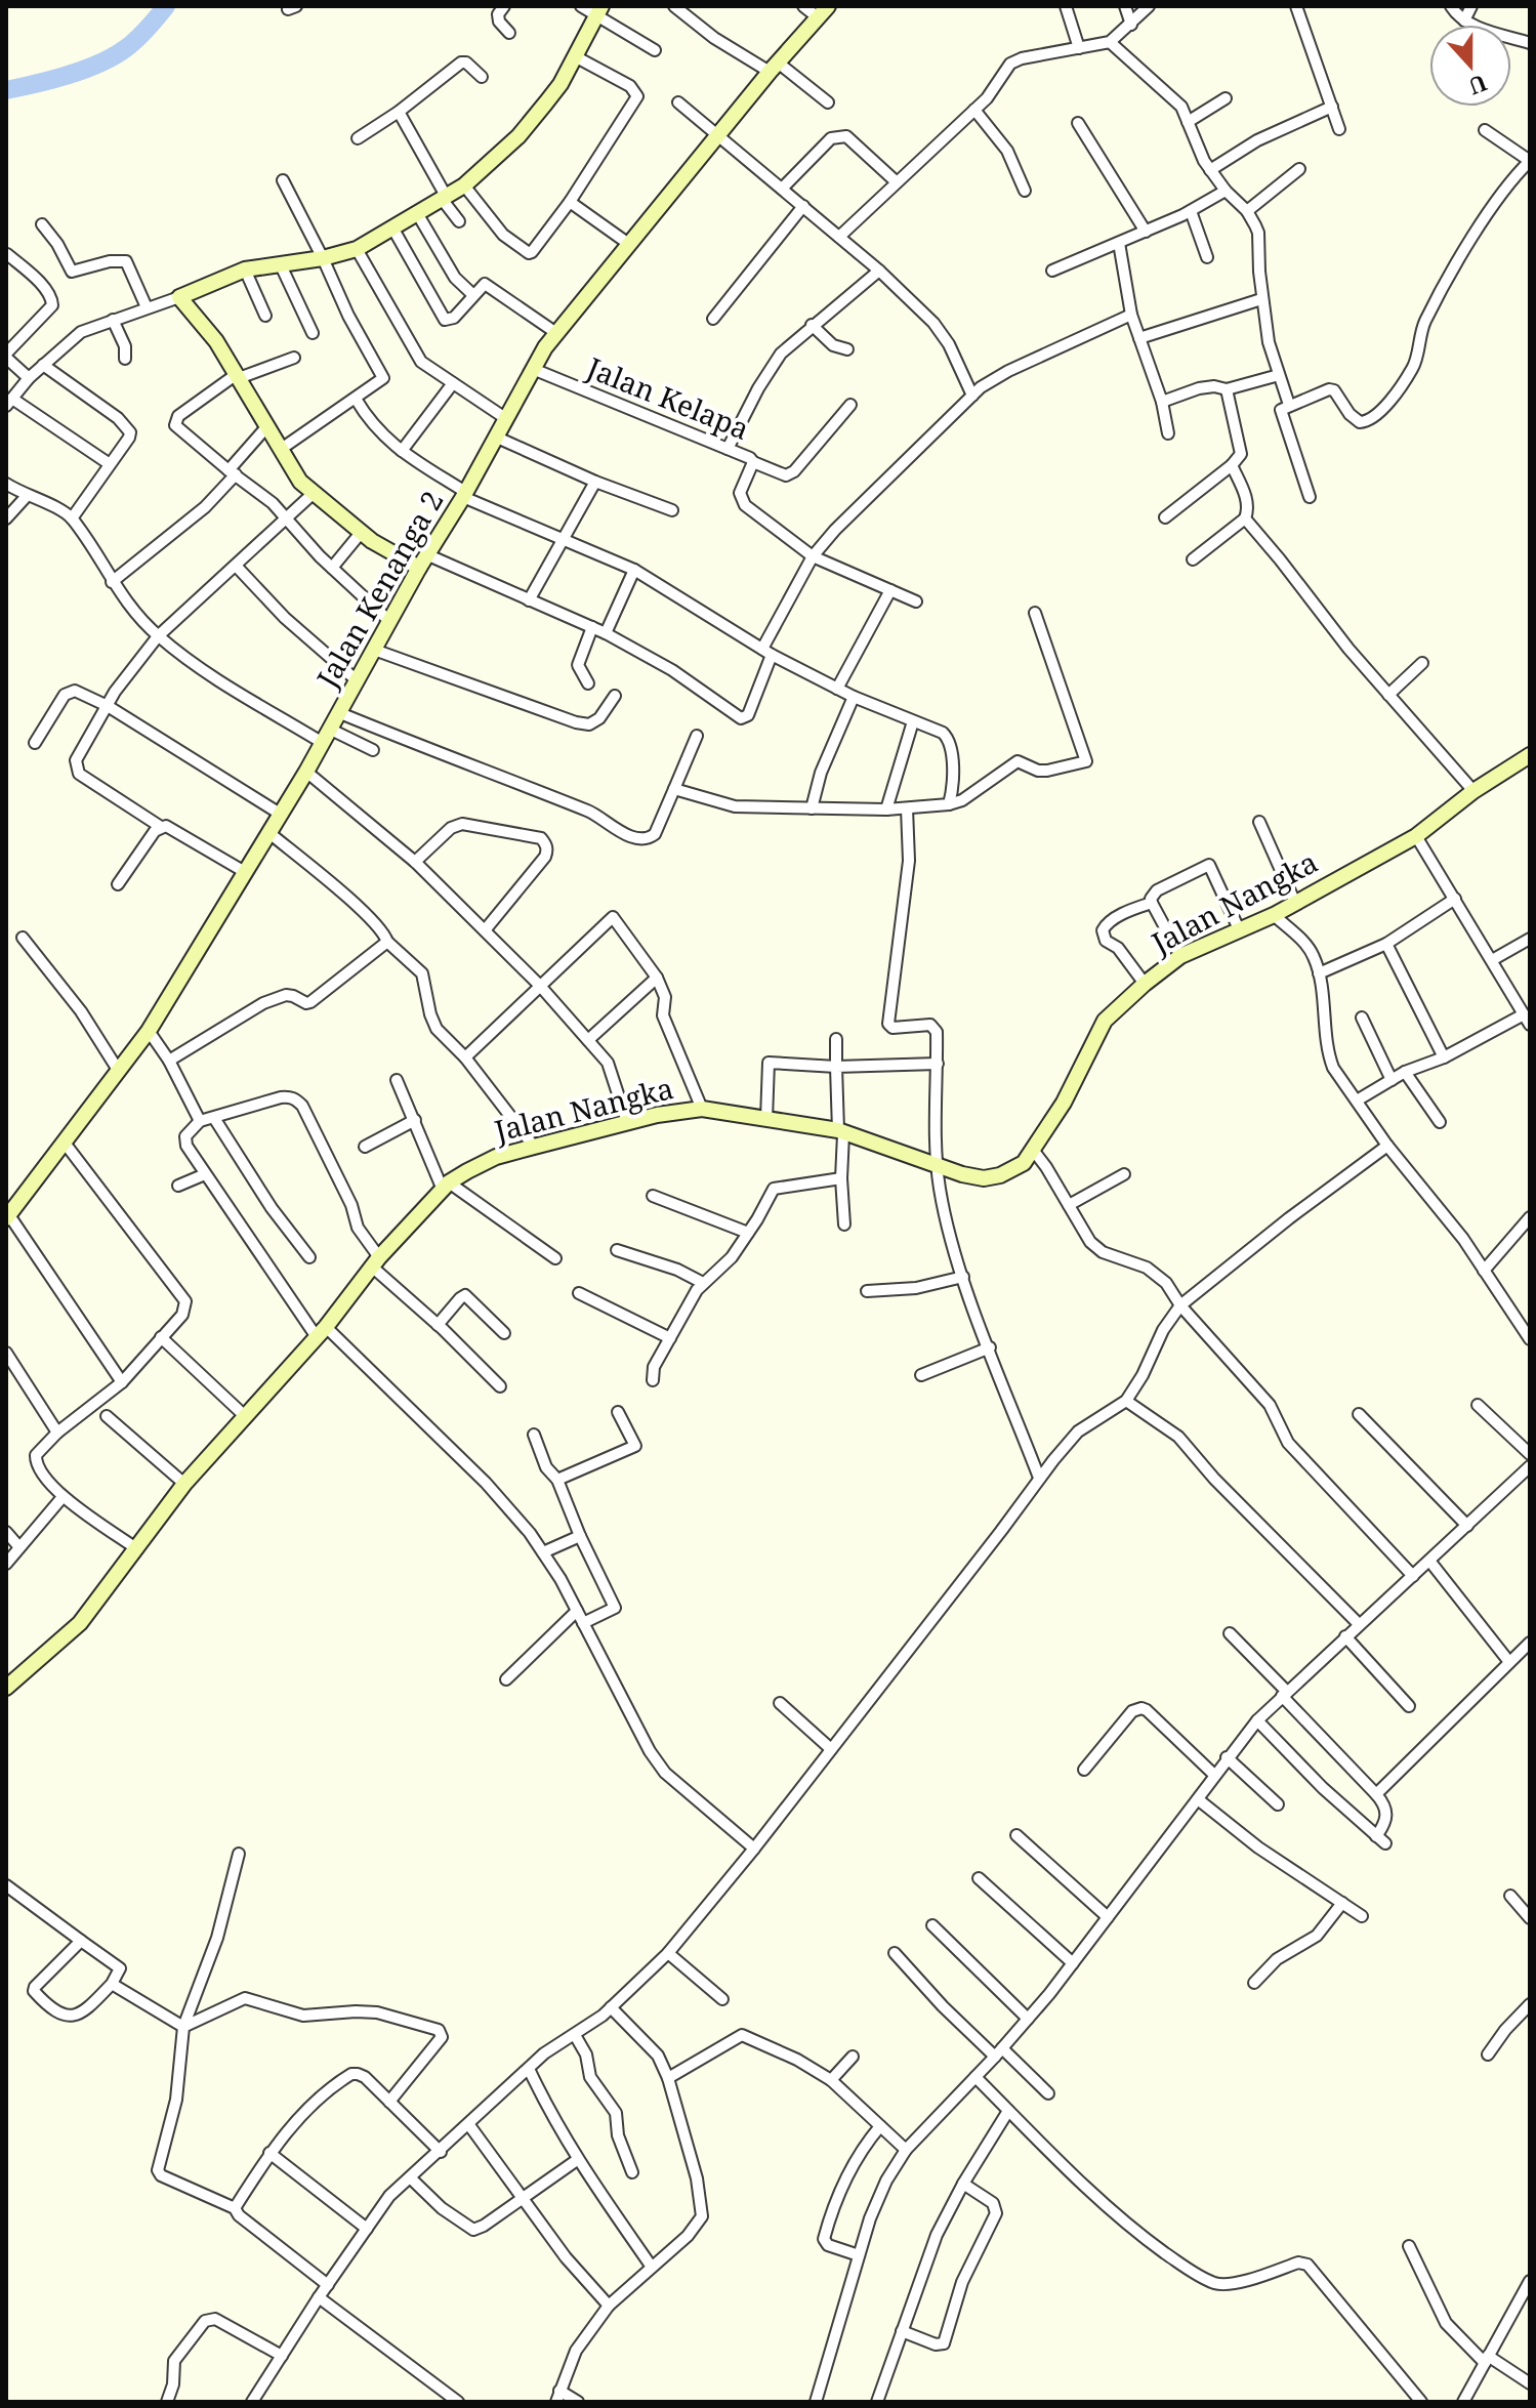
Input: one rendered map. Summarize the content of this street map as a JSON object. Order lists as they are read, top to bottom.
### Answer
{
  "streets": {
    "street": ["Jalan Kelapa", "Jalan Kenanga 2", "Jalan Nangka"]
  },
  "crossings": [
    ["Jalan Kelapa", "Jalan Kenanga 2"]
  ],
  "north": "bottom"
}
